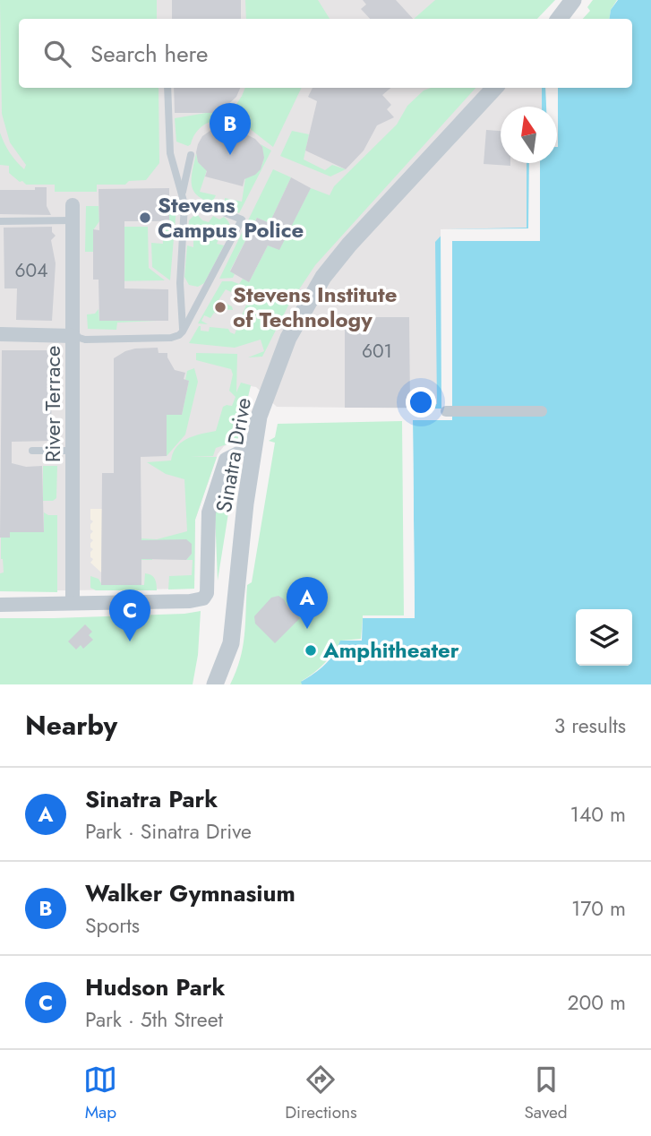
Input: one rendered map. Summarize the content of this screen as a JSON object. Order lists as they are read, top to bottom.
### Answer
{
  "streets": {
    "street": ["River Terrace", "Sinatra Drive"]
  },
  "places": ["Stevens Campus Police", "Stevens Institute of Technology", "Amphitheater"],
  "house_numbers": ["604", "601"],
  "north": "top",
  "page": {
    "search": "Search here",
    "pins": ["B", "A", "C"],
    "heading": ["Nearby", "3 results"],
    "list": [
      {
        "mark": "A",
        "name": "Sinatra Park",
        "note": "Park · Sinatra Drive",
        "value": "140 m"
      },
      {
        "mark": "B",
        "name": "Walker Gymnasium",
        "note": "Sports",
        "value": "170 m"
      },
      {
        "mark": "C",
        "name": "Hudson Park",
        "note": "Park · 5th Street",
        "value": "200 m"
      }
    ],
    "nav": ["Map", "Directions", "Saved"]
  }
}
